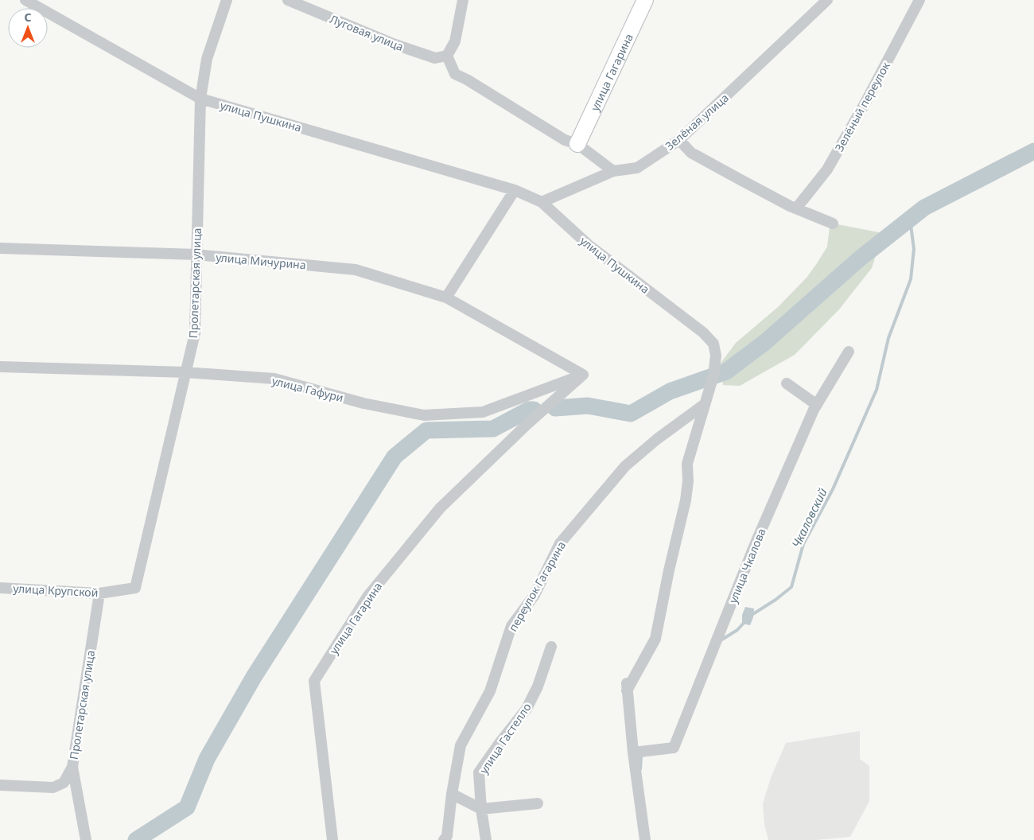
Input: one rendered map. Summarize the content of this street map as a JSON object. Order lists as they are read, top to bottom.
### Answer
{
  "streets": {
    "street": [
      "Луговая улица",
      "улица Гагарина",
      "Зелёный переулок",
      "улица Пушкина",
      "Зелёная улица",
      "улица Мичурина",
      "Пролетарская улица",
      "улица Гафури",
      "улица Чкалова",
      "переулок Гагарина",
      "улица Крупской",
      "улица Гастелло"
    ]
  },
  "crossings": [
    ["улица Гагарина", "улица Мичурина"],
    ["улица Гагарина", "улица Гафури"],
    ["улица Пушкина", "Зелёная улица"],
    ["улица Пушкина", "Пролетарская улица"],
    ["улица Пушкина", "переулок Гагарина"],
    ["улица Мичурина", "Пролетарская улица"],
    ["улица Мичурина", "улица Гафури"],
    ["Пролетарская улица", "улица Гафури"],
    ["Пролетарская улица", "улица Крупской"]
  ],
  "water": ["Чкаловский"],
  "north": "top"
}
